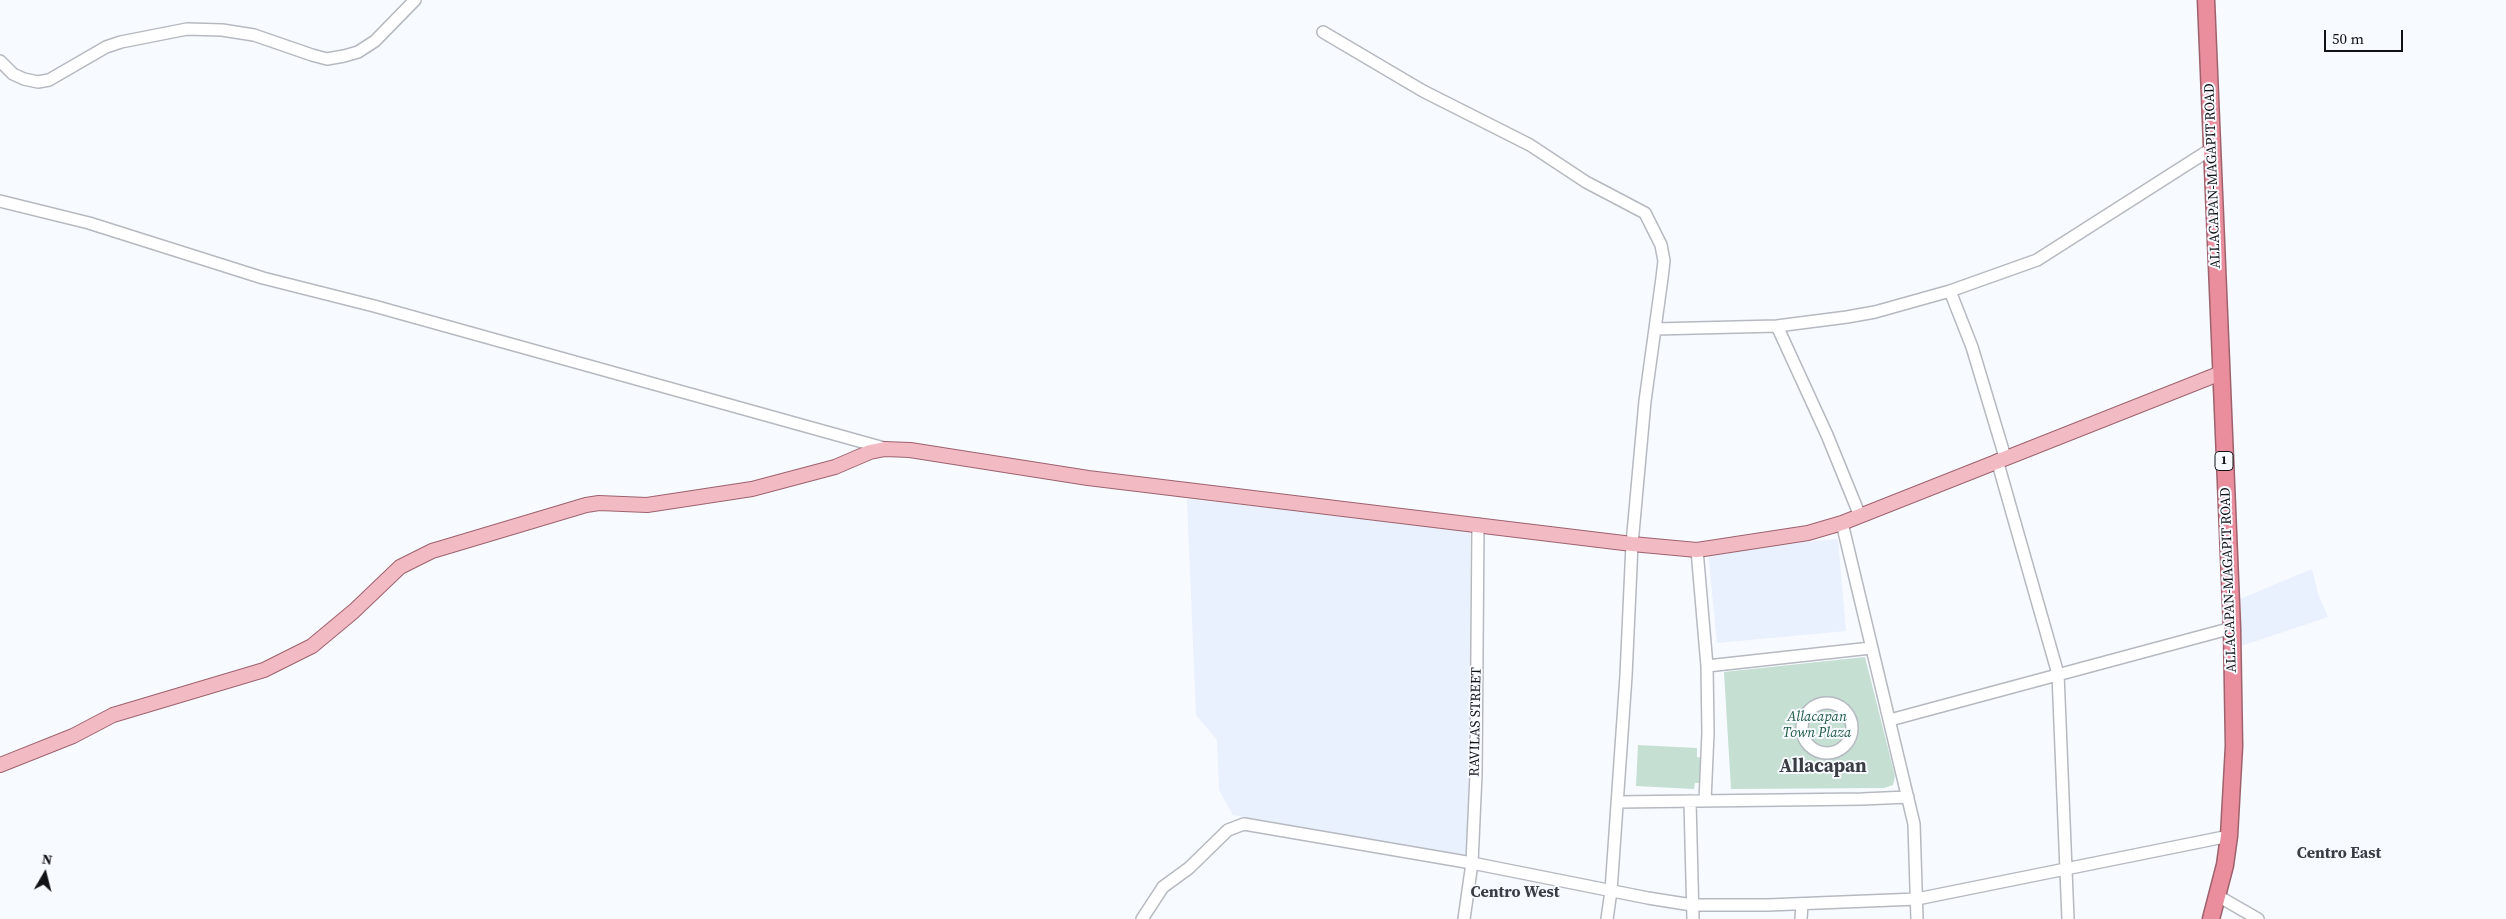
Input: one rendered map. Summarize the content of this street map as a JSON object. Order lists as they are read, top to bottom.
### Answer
{
  "streets": {
    "highway": ["ALLACAPAN-MAGAPIT ROAD", "1"],
    "street": ["RAVILAS STREET"]
  },
  "districts": ["Allacapan", "Centro East", "Centro West"],
  "parks": ["Allacapan Town Plaza"],
  "scale_bar": "50 m",
  "north": "top"
}
